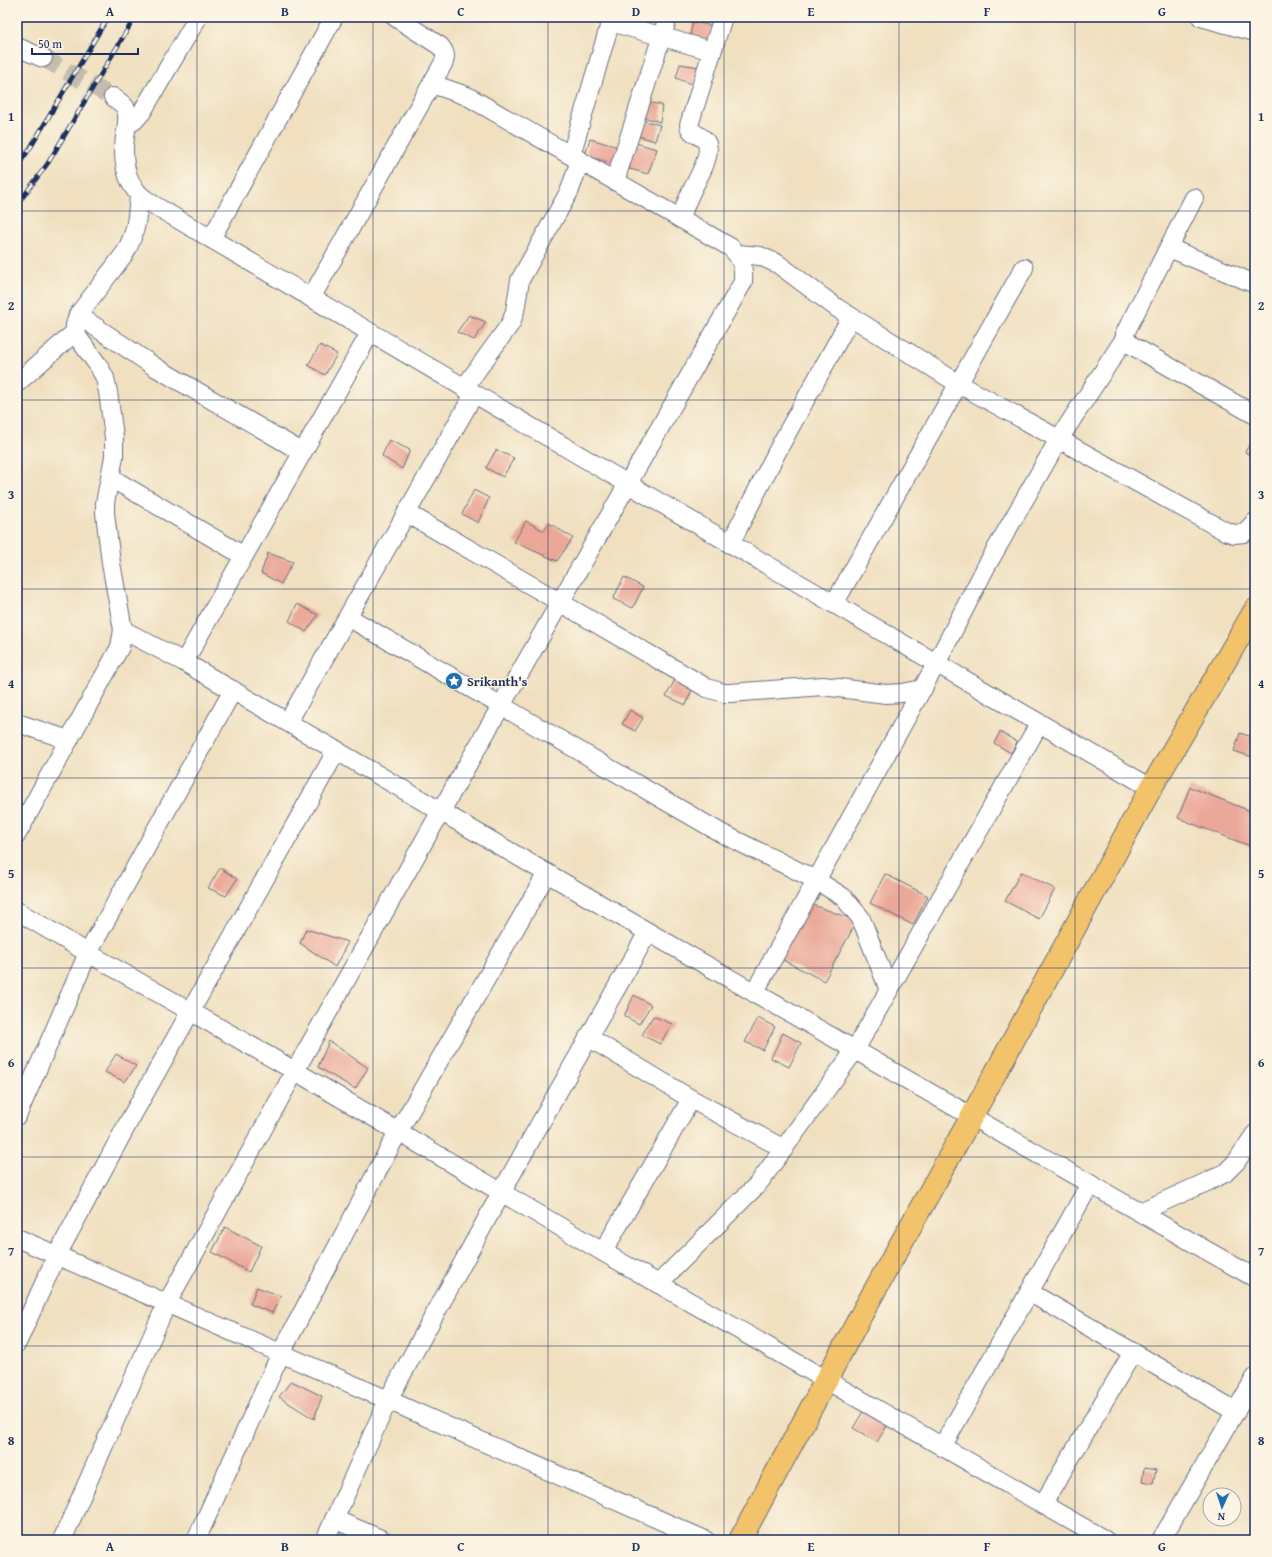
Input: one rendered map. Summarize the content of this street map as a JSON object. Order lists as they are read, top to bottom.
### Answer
{
  "places": {
    "place": ["Srikanth's"]
  },
  "scale_bar": "50 m",
  "north": "bottom",
  "grid": {
    "columns": [
      "A",
      "B",
      "C",
      "D",
      "E",
      "F",
      "G"
    ],
    "rows": [
      "1",
      "2",
      "3",
      "4",
      "5",
      "6",
      "7",
      "8"
    ]
  }
}
